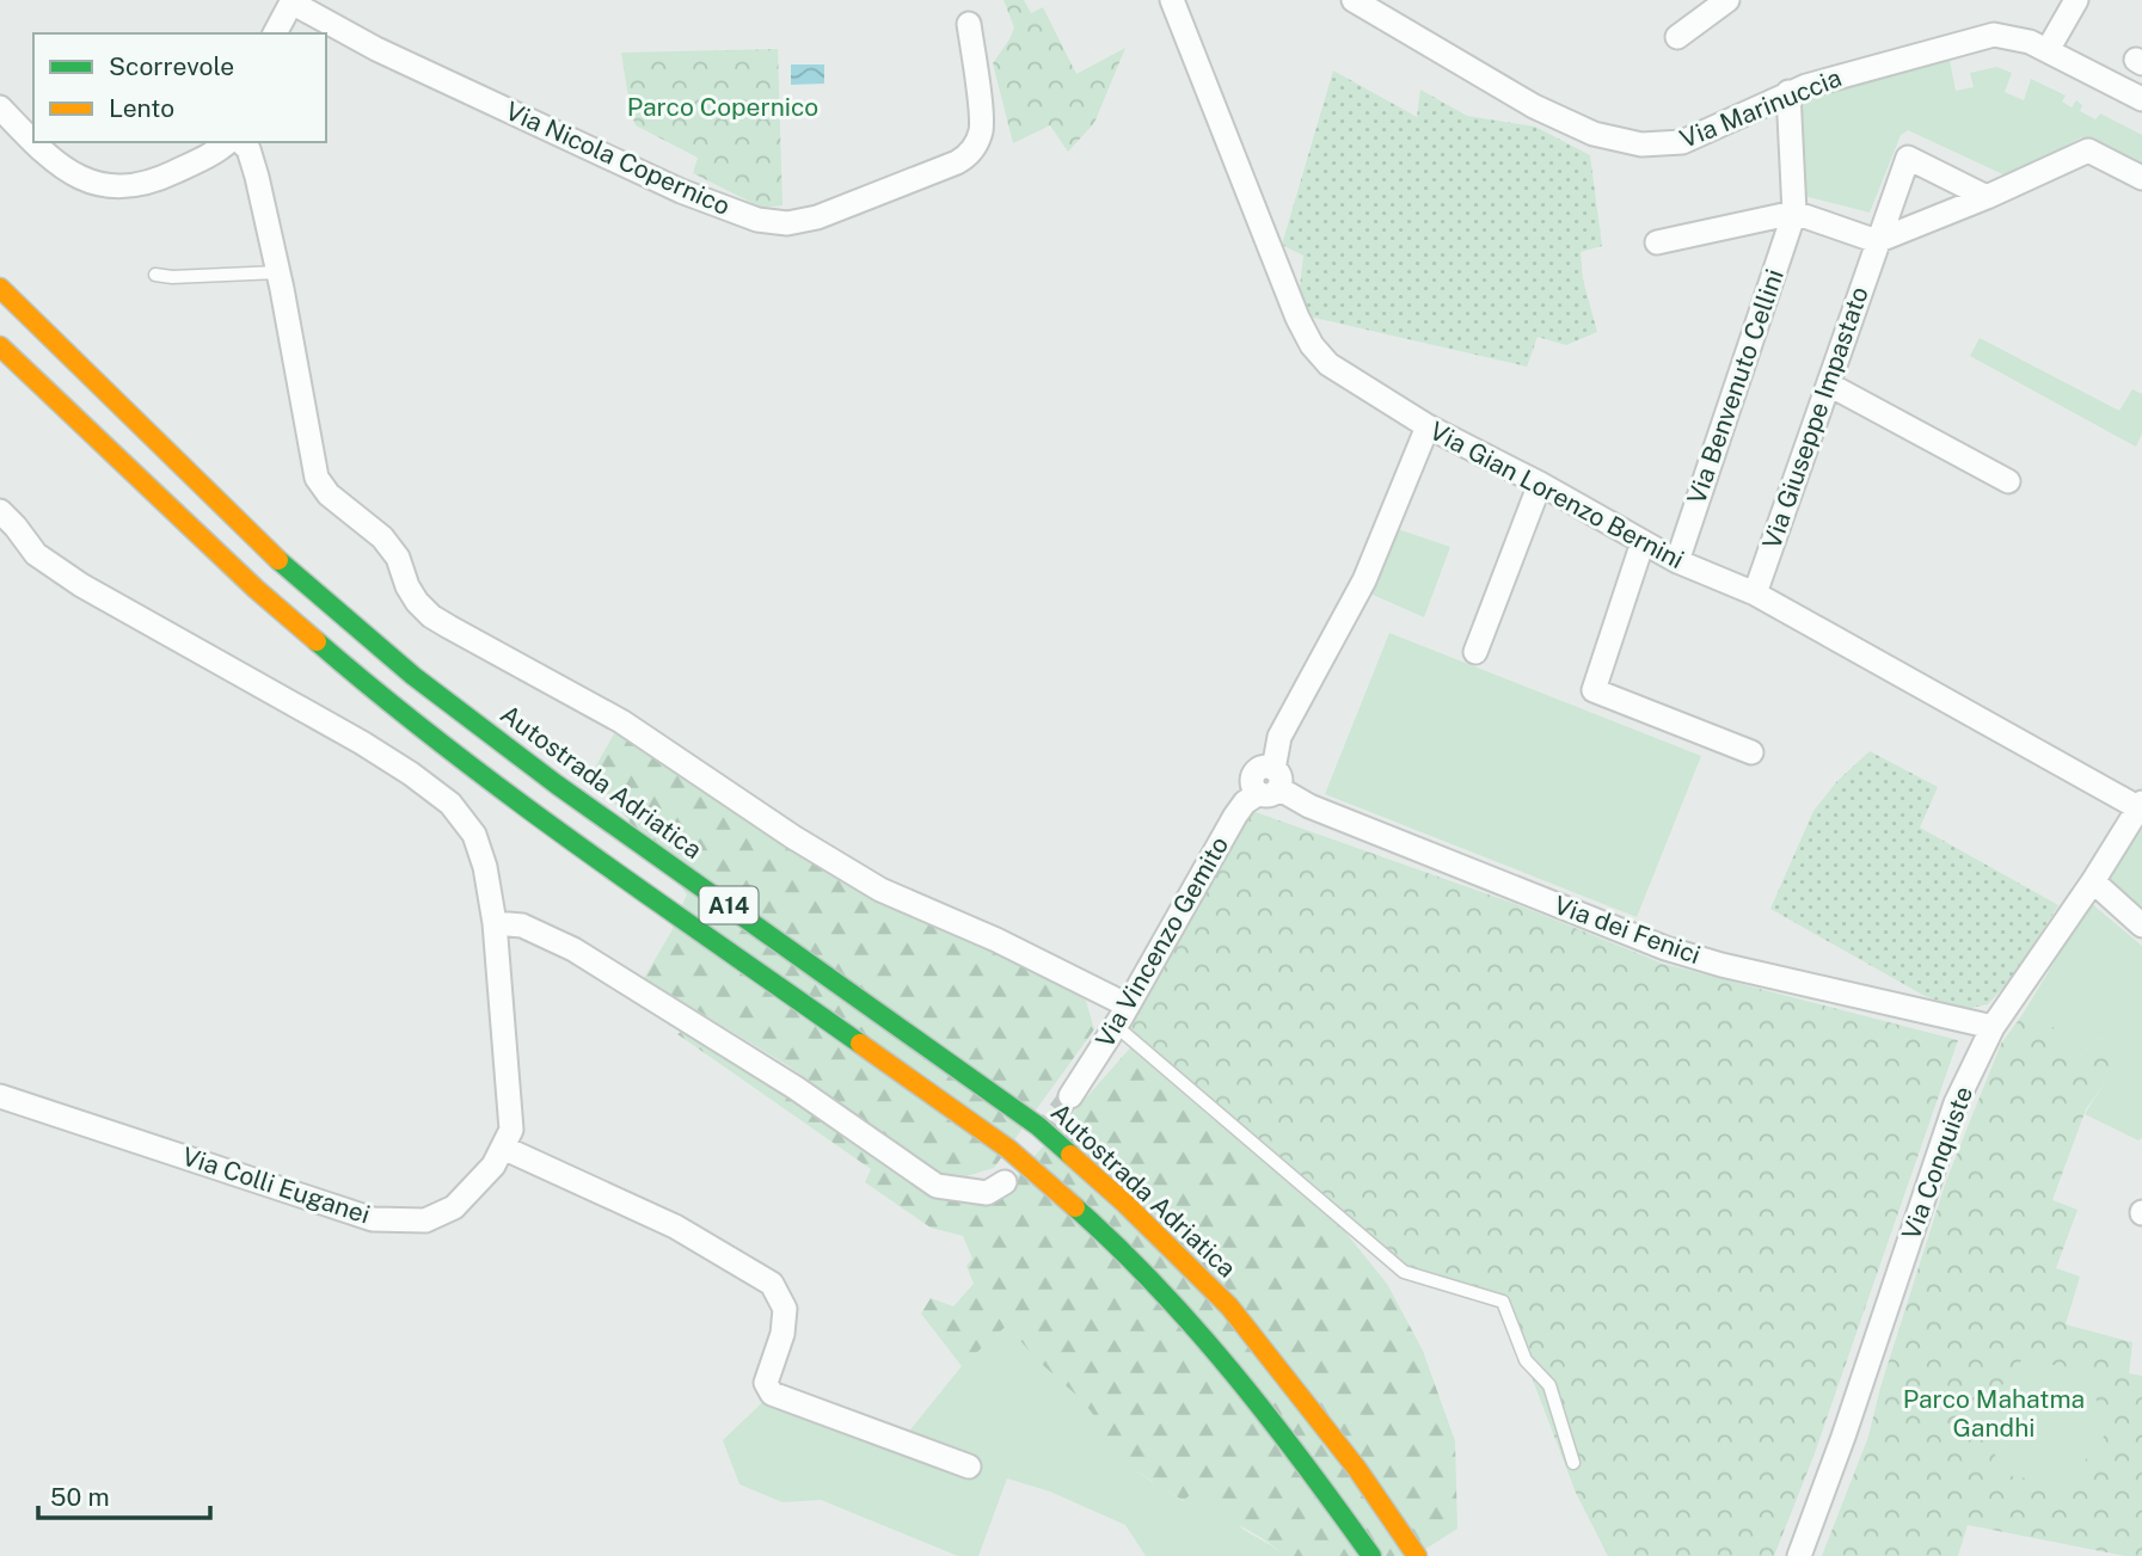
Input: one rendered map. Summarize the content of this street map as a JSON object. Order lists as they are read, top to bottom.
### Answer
{
  "streets": {
    "highway": ["Autostrada Adriatica", "A14"],
    "street": [
      "Via Marinuccia",
      "Via Nicola Copernico",
      "Via Benvenuto Cellini",
      "Via Giuseppe Impastato",
      "Via Gian Lorenzo Bernini",
      "Via dei Fenici",
      "Via Vincenzo Gemito",
      "Via Conquiste",
      "Via Colli Euganei"
    ]
  },
  "crossings": [
    ["Via Marinuccia", "Via Benvenuto Cellini"],
    ["Via Benvenuto Cellini", "Via Gian Lorenzo Bernini"],
    ["Via Giuseppe Impastato", "Via Gian Lorenzo Bernini"],
    ["Via Gian Lorenzo Bernini", "Via Vincenzo Gemito"],
    ["Via Gian Lorenzo Bernini", "Via Conquiste"],
    ["Via dei Fenici", "Via Vincenzo Gemito"],
    ["Via dei Fenici", "Via Conquiste"]
  ],
  "parks": ["Parco Copernico", "Parco Mahatma Gandhi"],
  "legend": ["Scorrevole", "Lento"],
  "scale_bar": "50 m"
}
